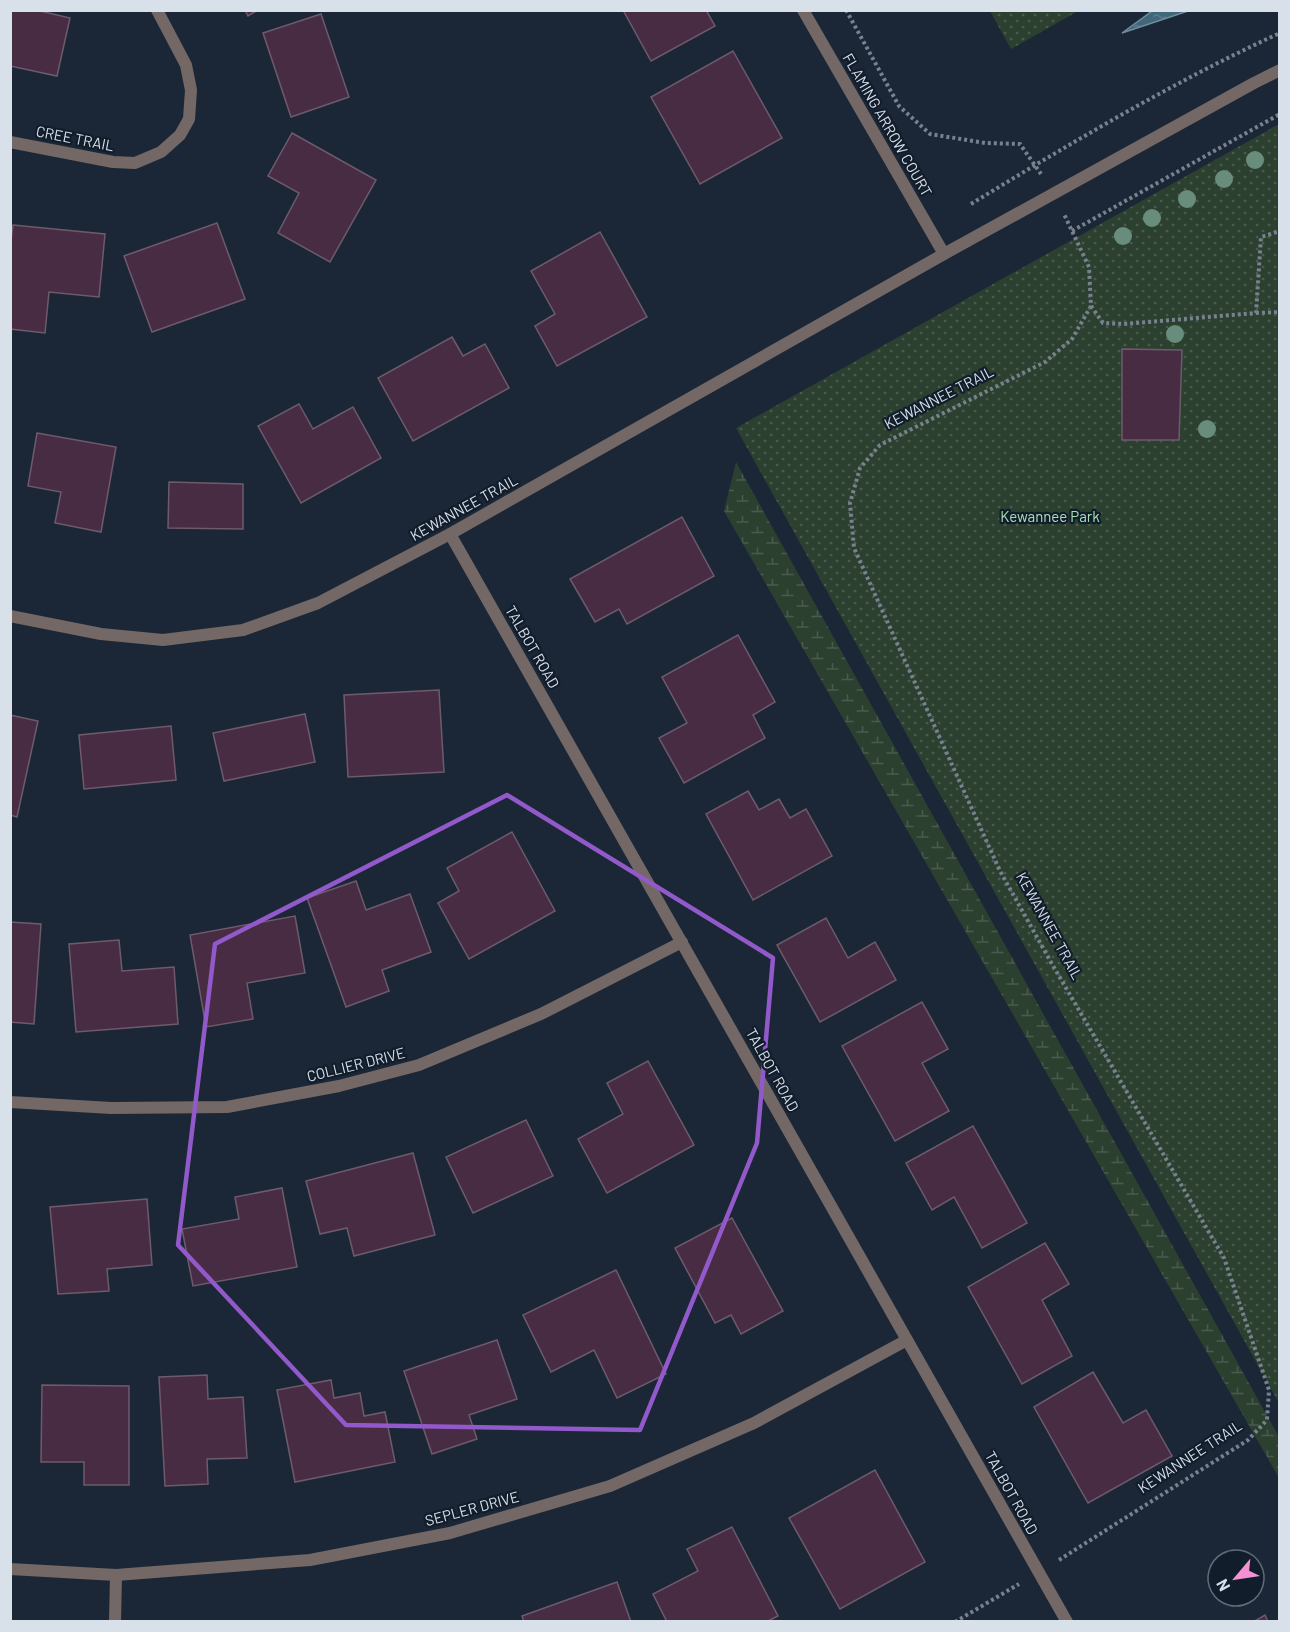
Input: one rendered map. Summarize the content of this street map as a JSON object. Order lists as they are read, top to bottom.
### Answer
{
  "streets": {
    "street": [
      "FLAMING ARROW COURT",
      "CREE TRAIL",
      "KEWANNEE TRAIL",
      "TALBOT ROAD",
      "COLLIER DRIVE",
      "SEPLER DRIVE"
    ]
  },
  "crossings": [
    ["FLAMING ARROW COURT", "KEWANNEE TRAIL"],
    ["KEWANNEE TRAIL", "TALBOT ROAD"],
    ["TALBOT ROAD", "COLLIER DRIVE"],
    ["TALBOT ROAD", "SEPLER DRIVE"]
  ],
  "parks": ["Kewannee Park"],
  "north": "bottom left"
}
